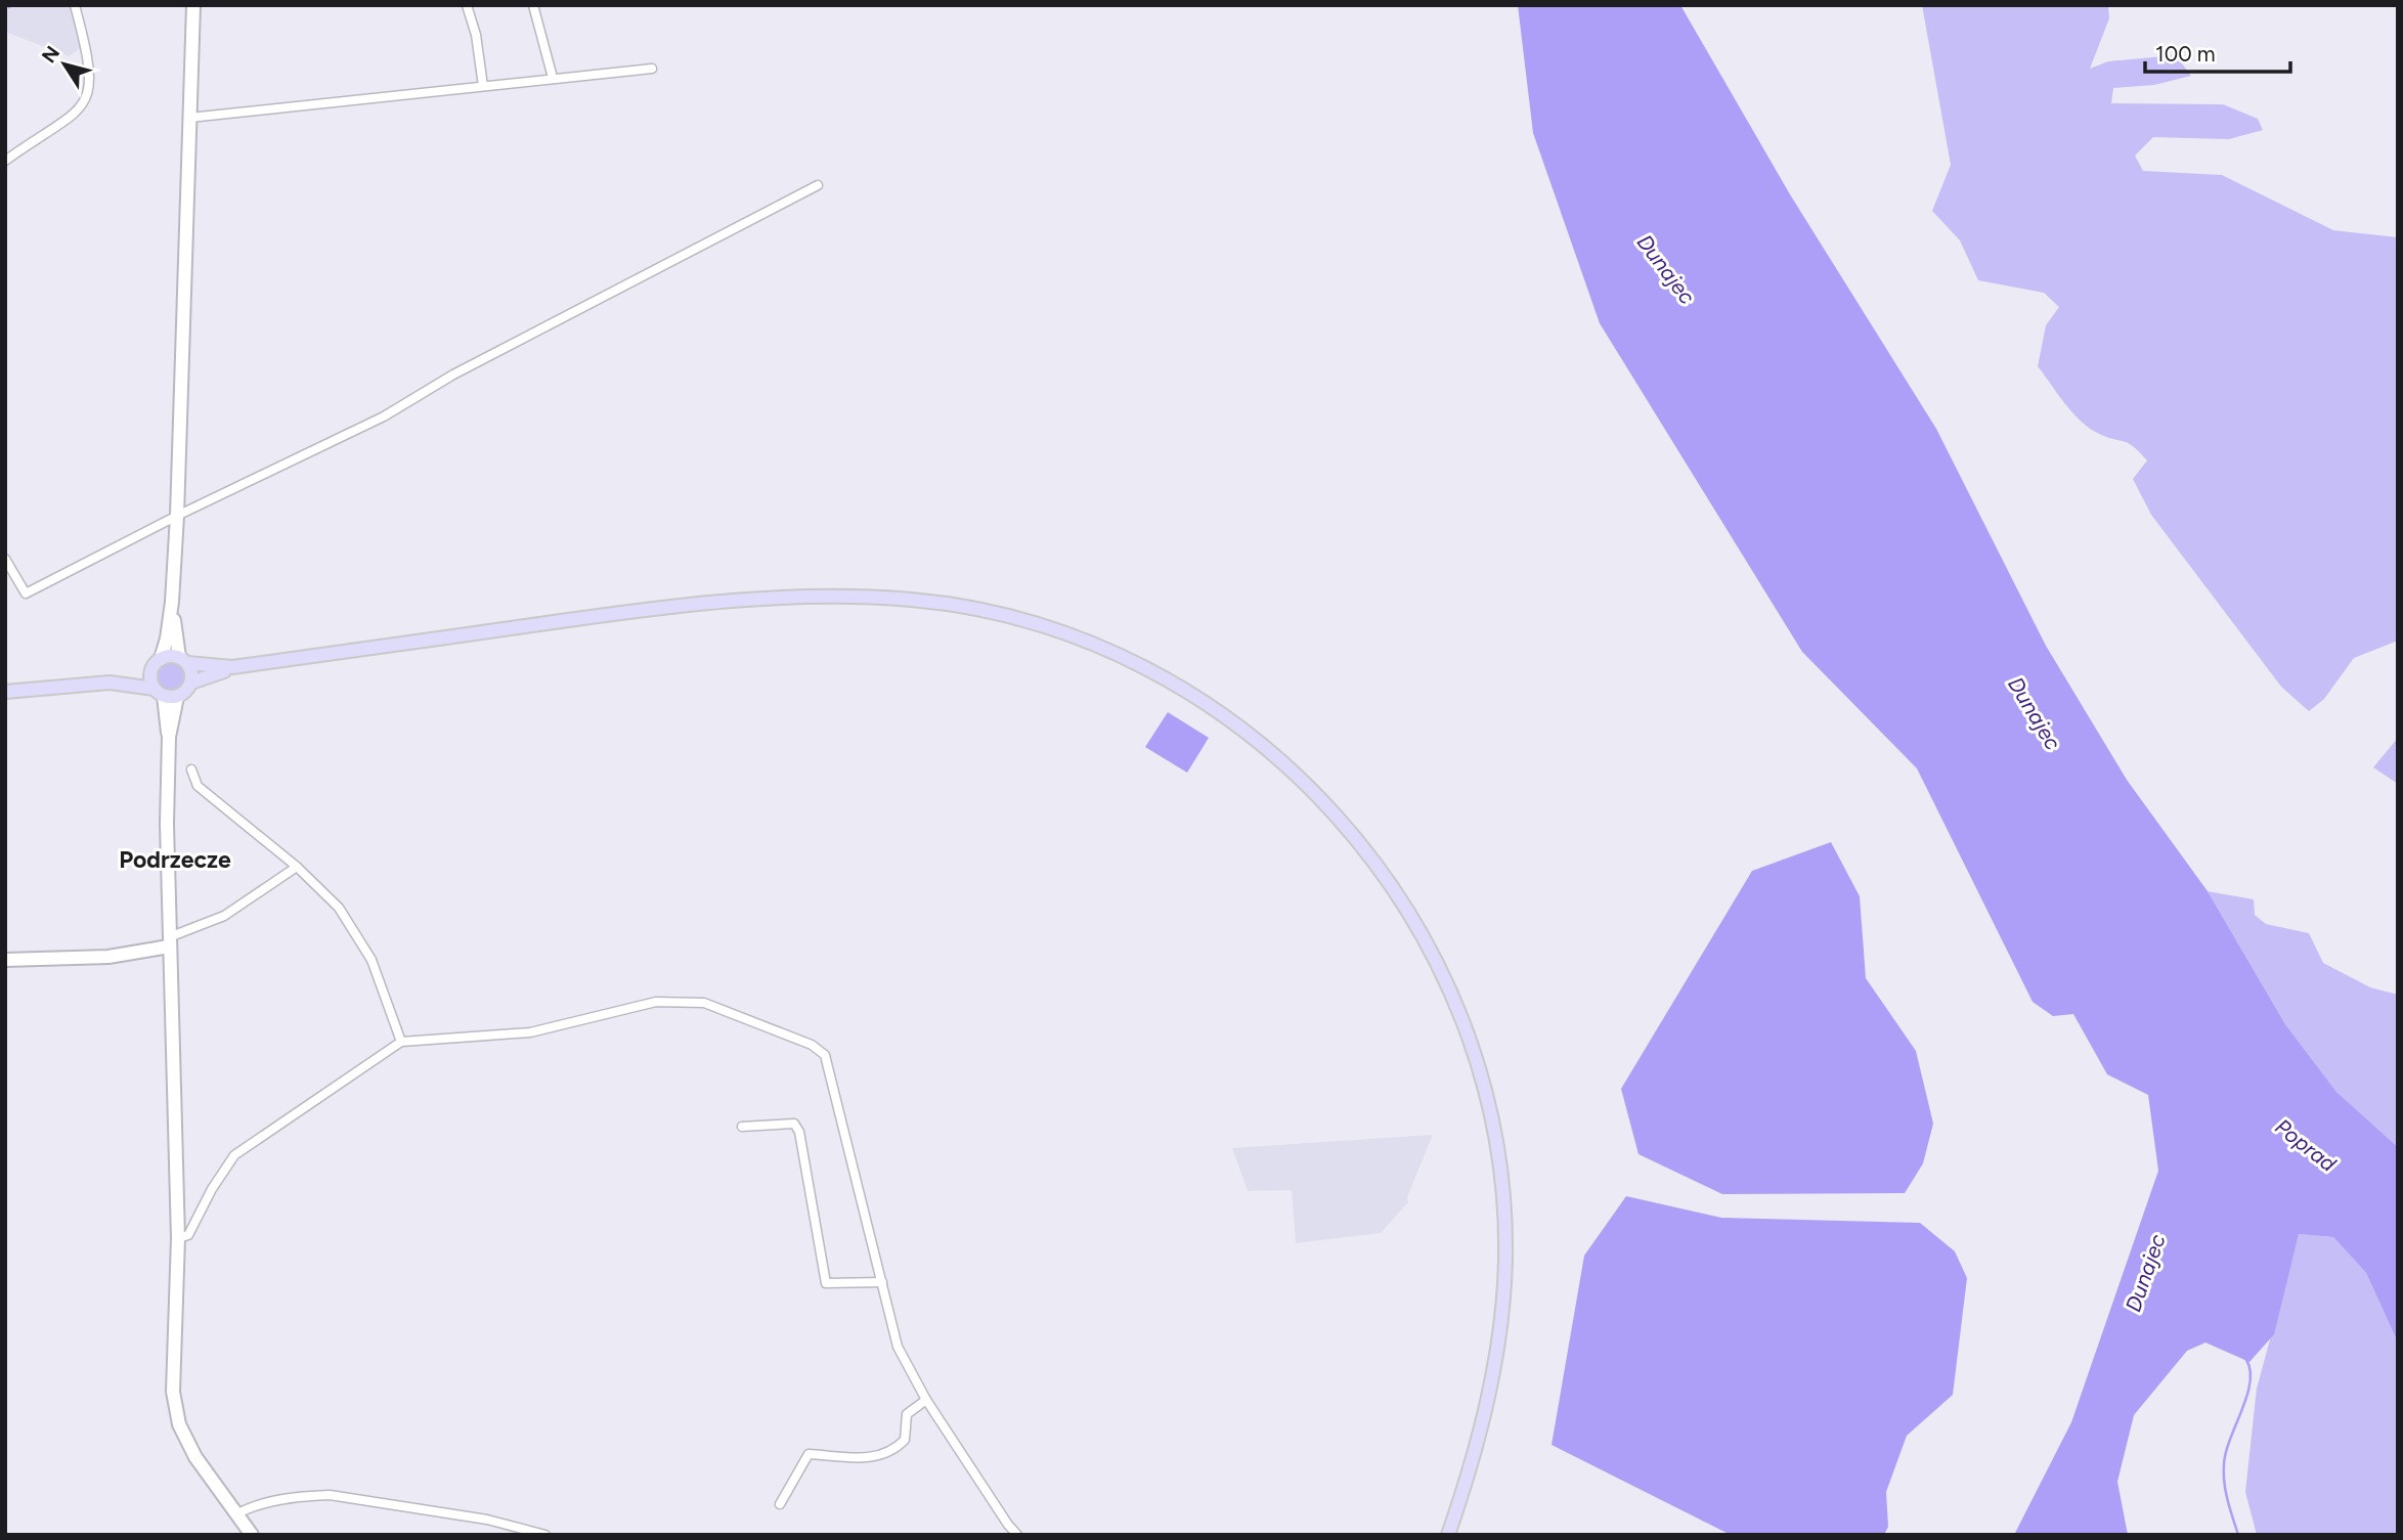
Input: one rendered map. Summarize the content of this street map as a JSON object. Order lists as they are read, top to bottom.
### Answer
{
  "districts": ["Podrzecze"],
  "water": ["Dunajec", "Poprad"],
  "scale_bar": "100 m",
  "north": "top left"
}
